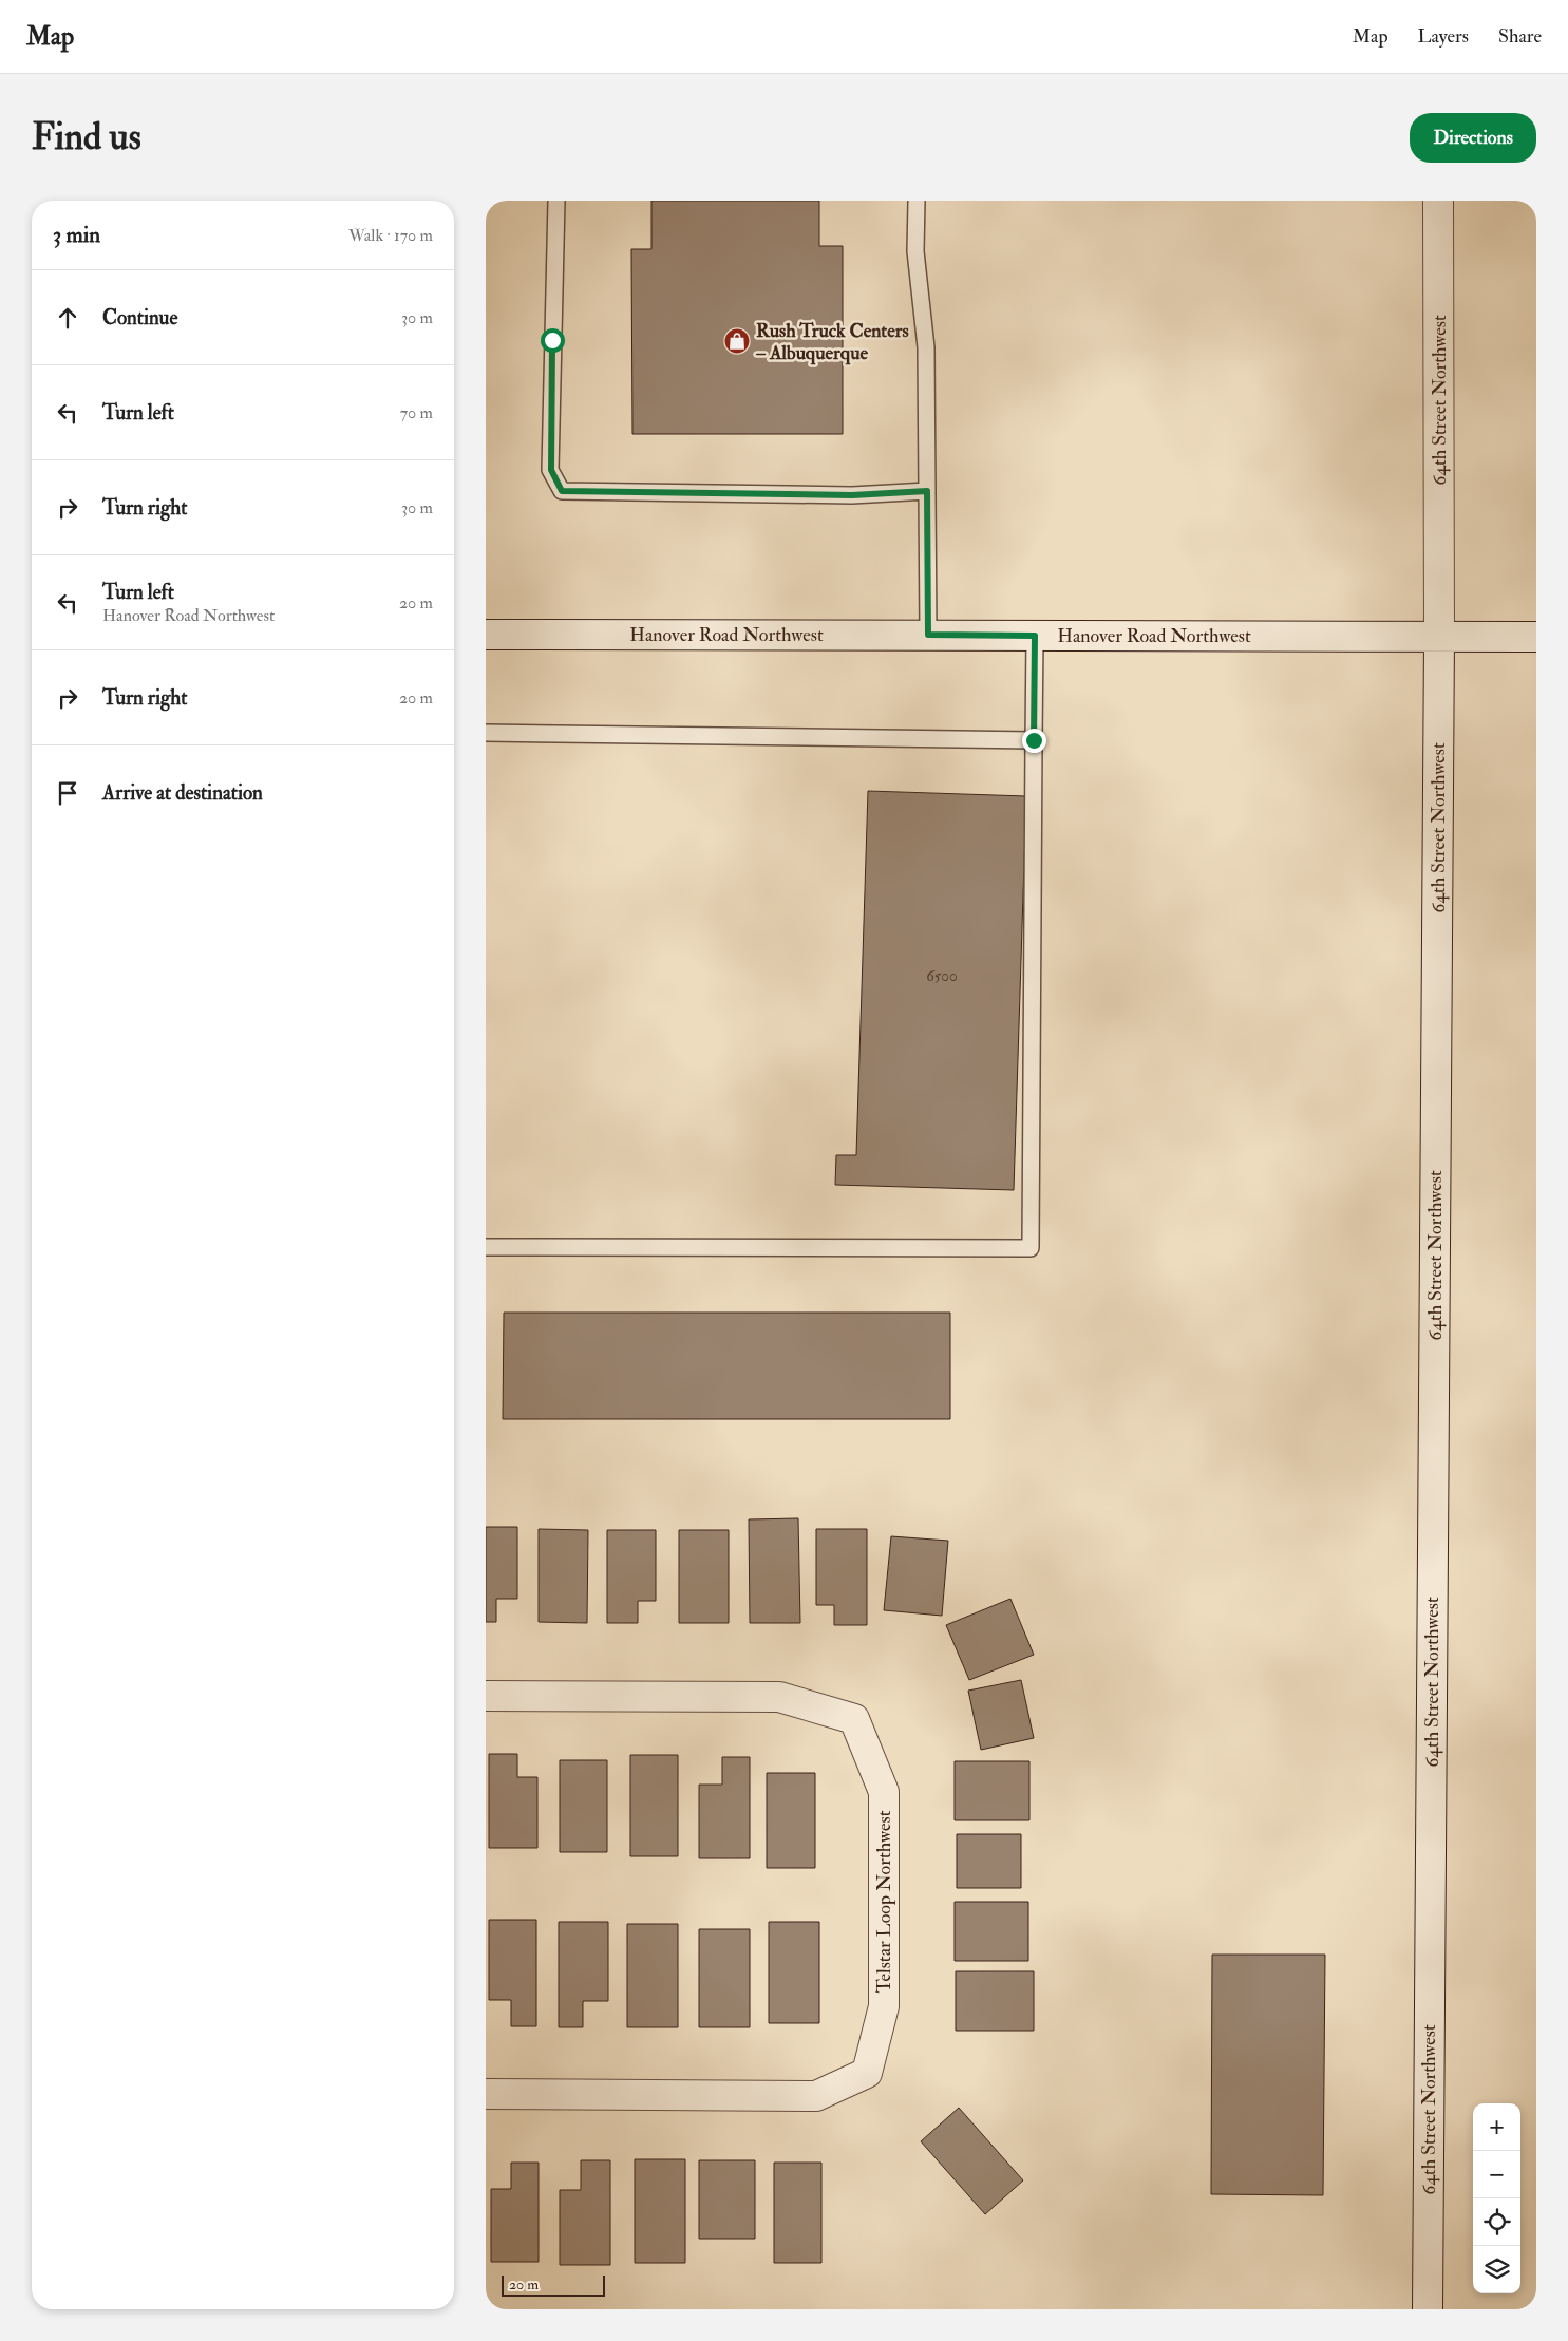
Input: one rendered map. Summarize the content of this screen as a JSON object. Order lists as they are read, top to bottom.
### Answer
{
  "streets": {
    "street": ["64th Street Northwest", "Hanover Road Northwest", "Telstar Loop Northwest"]
  },
  "crossings": [
    ["64th Street Northwest", "Hanover Road Northwest"]
  ],
  "places": {
    "shop": ["Rush Truck Centers – Albuquerque"]
  },
  "house_numbers": ["6500"],
  "scale_bar": "20 m",
  "page": {
    "header": "Map",
    "nav": ["Map", "Layers", "Share"],
    "buttons": "Directions",
    "title": "Find us",
    "heading": ["3 min", "Walk · 170 m"],
    "list": [
      ["Continue", "30 m"],
      ["Turn left", "70 m"],
      ["Turn right", "30 m"],
      ["Turn left", "Hanover Road Northwest", "20 m"],
      ["Turn right", "20 m"],
      "Arrive at destination"
    ],
    "map_buttons": ["+", "−"],
    "scale": "20 m"
  }
}
